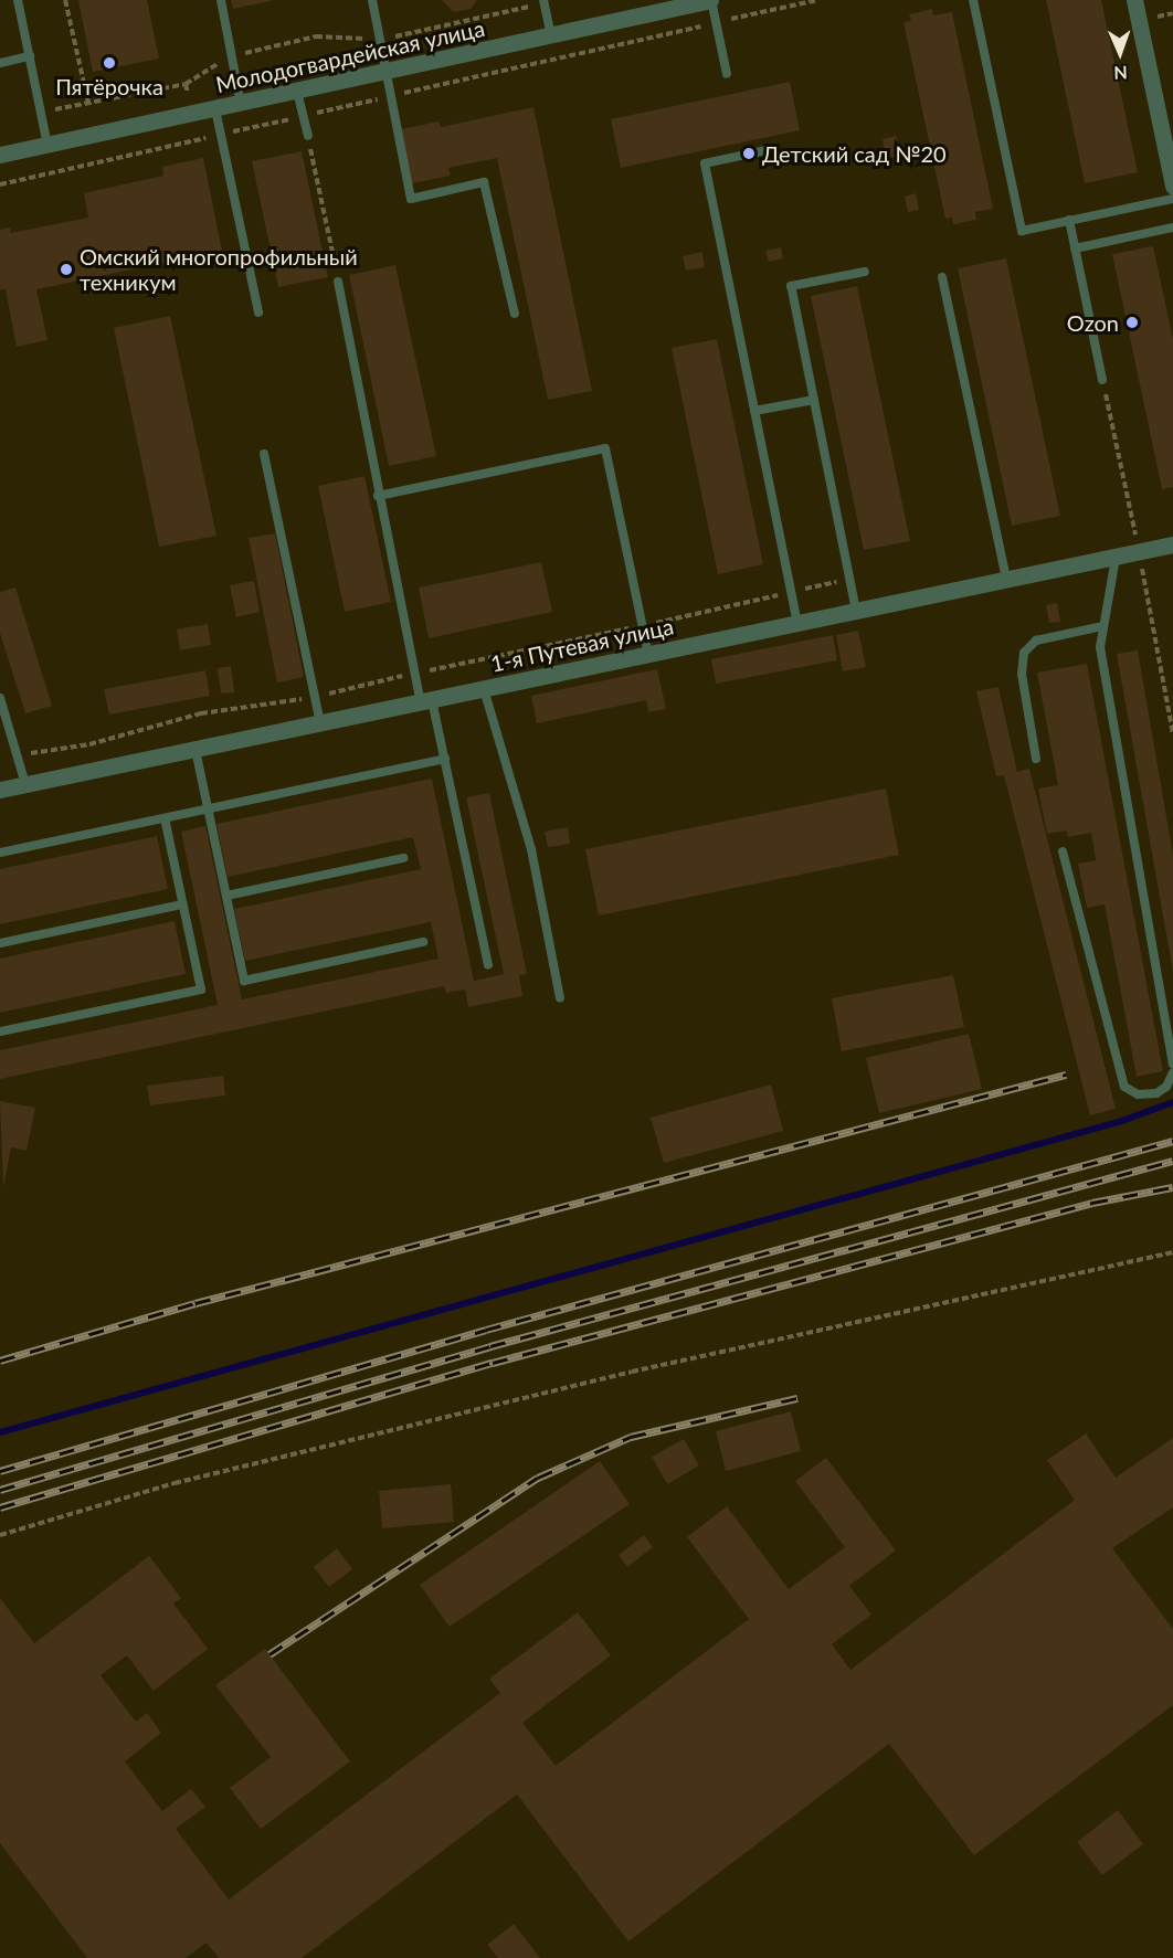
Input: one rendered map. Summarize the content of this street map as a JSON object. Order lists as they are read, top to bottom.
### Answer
{
  "streets": {
    "street": ["Молодогвардейская улица", "1-я Путевая улица"]
  },
  "places": [
    "Пятёрочка",
    "Детский сад №20",
    "Омский многопрофильный техникум",
    "Ozon"
  ],
  "north": "bottom"
}
